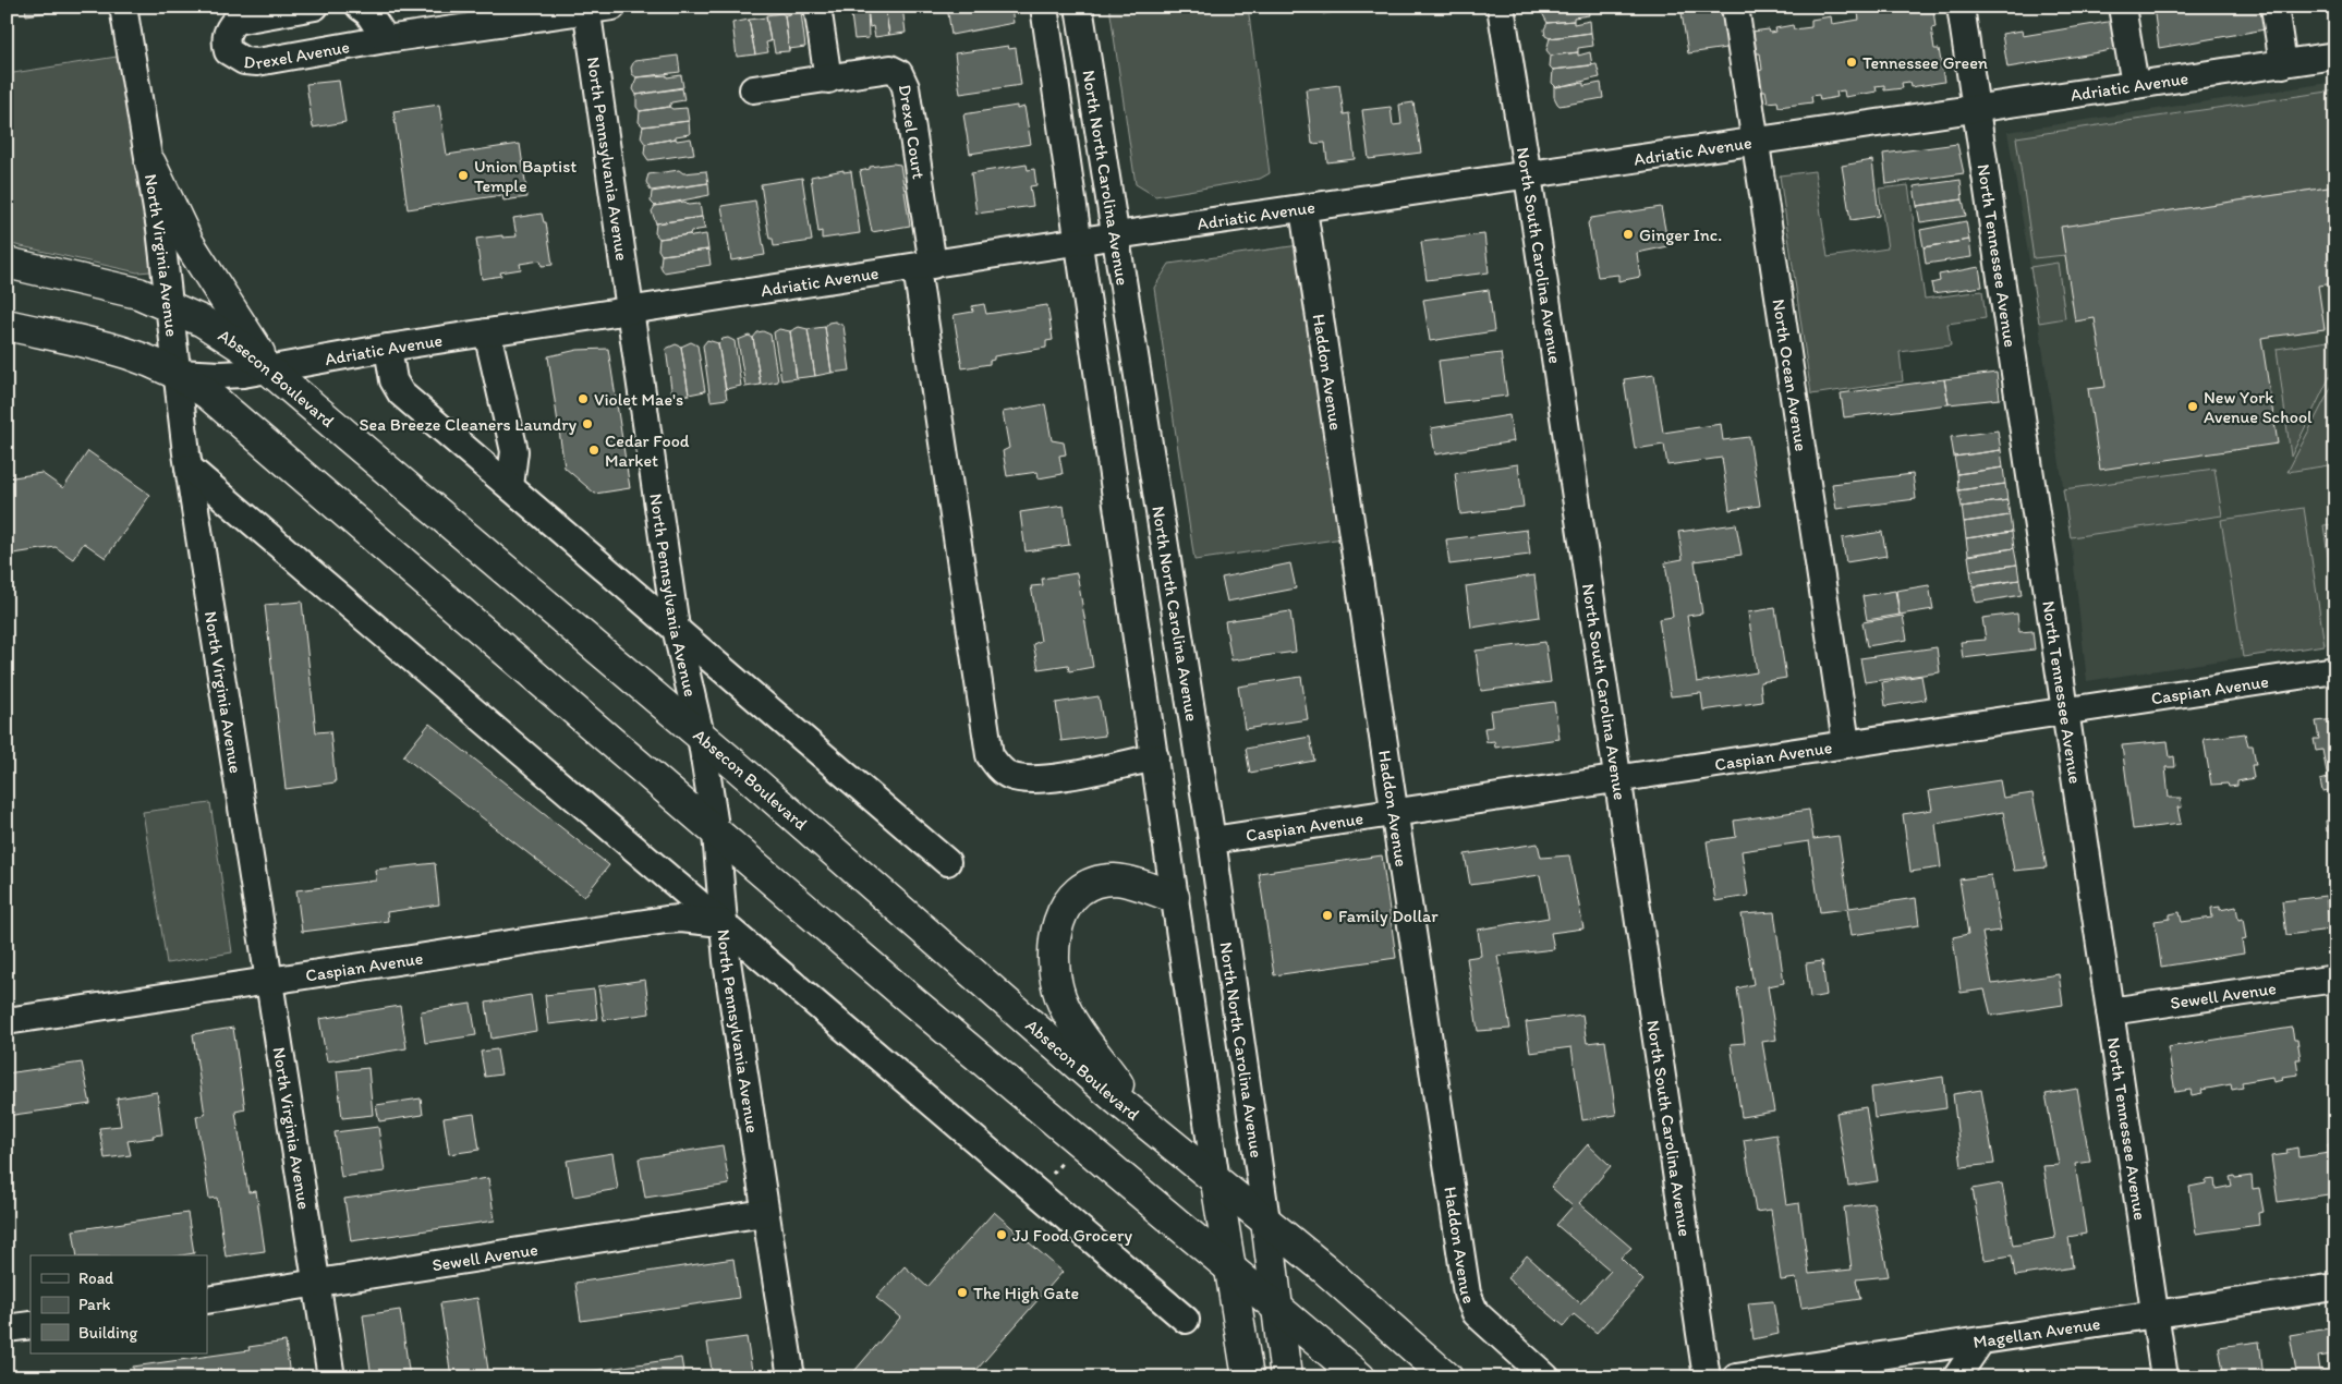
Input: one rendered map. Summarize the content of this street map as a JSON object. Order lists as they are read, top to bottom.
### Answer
{
  "streets": {
    "main road": ["Absecon Boulevard"],
    "street": [
      "Drexel Avenue",
      "Adriatic Avenue",
      "Drexel Court",
      "North Pennsylvania Avenue",
      "North North Carolina Avenue",
      "North South Carolina Avenue",
      "North Tennessee Avenue",
      "North Virginia Avenue",
      "Haddon Avenue",
      "North Ocean Avenue",
      "Caspian Avenue",
      "Sewell Avenue",
      "Magellan Avenue"
    ]
  },
  "crossings": [
    ["Drexel Avenue", "North Pennsylvania Avenue"],
    ["Adriatic Avenue", "Drexel Court"],
    ["Adriatic Avenue", "North Pennsylvania Avenue"],
    ["Adriatic Avenue", "North North Carolina Avenue"],
    ["Adriatic Avenue", "North South Carolina Avenue"],
    ["Adriatic Avenue", "North Tennessee Avenue"],
    ["Adriatic Avenue", "North Virginia Avenue"],
    ["Adriatic Avenue", "Haddon Avenue"],
    ["Adriatic Avenue", "North Ocean Avenue"],
    ["Adriatic Avenue", "Absecon Boulevard"],
    ["North Pennsylvania Avenue", "Absecon Boulevard"],
    ["North Pennsylvania Avenue", "Caspian Avenue"],
    ["North Pennsylvania Avenue", "Sewell Avenue"],
    ["North North Carolina Avenue", "Absecon Boulevard"],
    ["North North Carolina Avenue", "Caspian Avenue"],
    ["North South Carolina Avenue", "Caspian Avenue"],
    ["North Tennessee Avenue", "Caspian Avenue"],
    ["North Tennessee Avenue", "Sewell Avenue"],
    ["North Tennessee Avenue", "Magellan Avenue"],
    ["North Virginia Avenue", "Absecon Boulevard"],
    ["North Virginia Avenue", "Caspian Avenue"],
    ["North Virginia Avenue", "Sewell Avenue"],
    ["Haddon Avenue", "Caspian Avenue"],
    ["North Ocean Avenue", "Caspian Avenue"]
  ],
  "places": [
    "Tennessee Green",
    "Union Baptist Temple",
    "Ginger Inc.",
    "Violet Mae's",
    "New York Avenue School",
    "Sea Breeze Cleaners Laundry",
    "Cedar Food Market",
    "Family Dollar",
    "JJ Food Grocery",
    "The High Gate"
  ],
  "legend": ["Road", "Park", "Building"]
}
